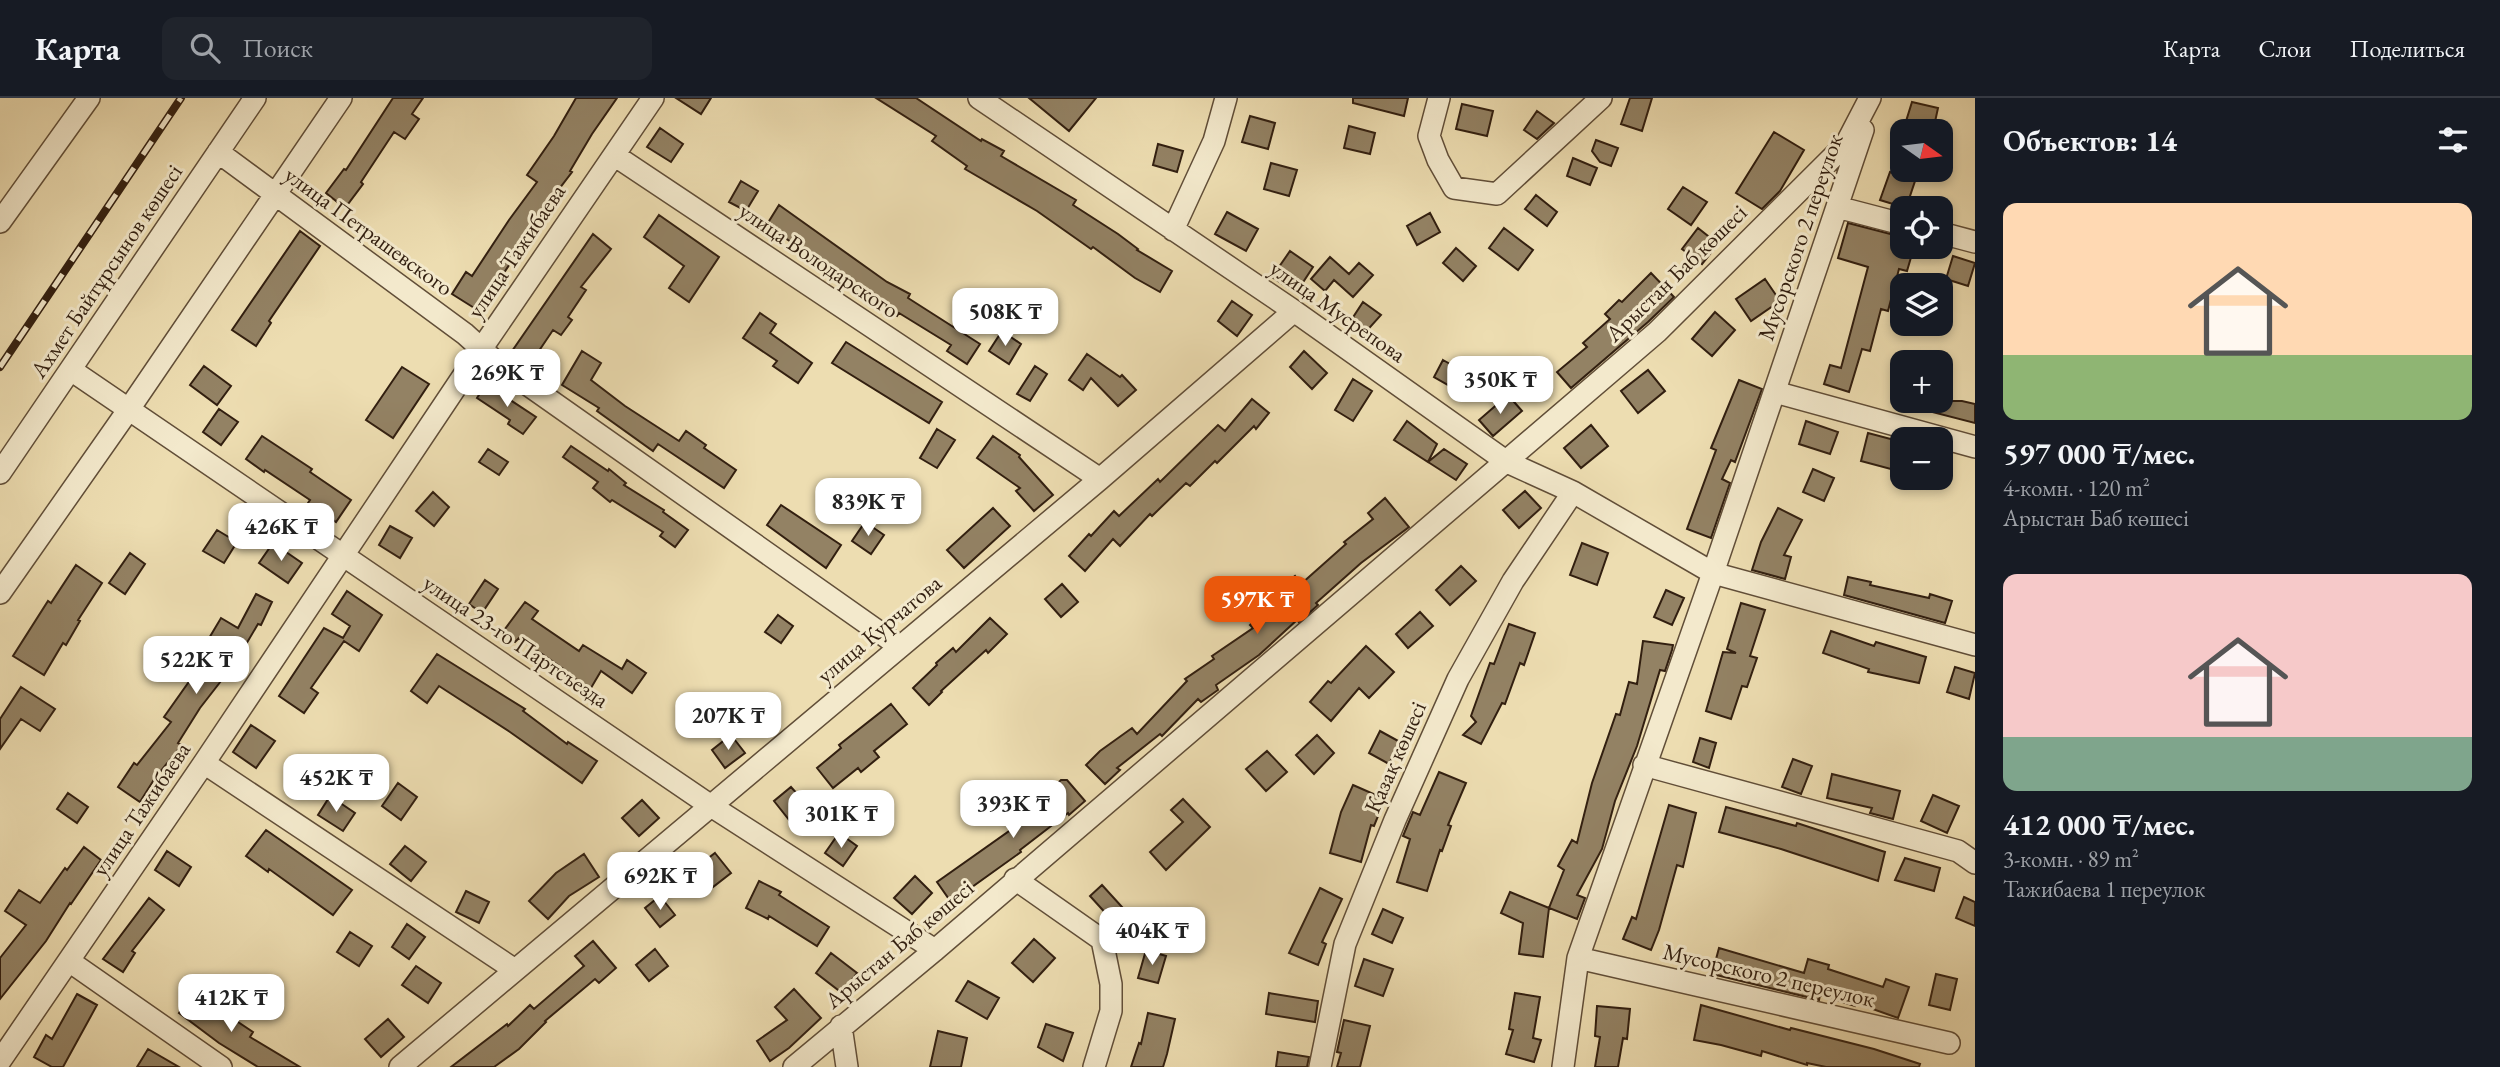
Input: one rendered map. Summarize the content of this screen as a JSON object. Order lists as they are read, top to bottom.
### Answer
{
  "streets": {
    "street": [
      "улица Петрашевского",
      "Мусорского 2 переулок",
      "улица Тажибаева",
      "улица Володарского",
      "Ахмет Байтұрсынов көшесі",
      "Арыстан Баб көшесі",
      "улица Мусрепова",
      "улица Курчатова",
      "улица 23-го Партсъезда",
      "Қазақ көшесі"
    ]
  },
  "crossings": [
    ["улица Петрашевского", "улица Тажибаева"],
    ["улица Петрашевского", "Ахмет Байтұрсынов көшесі"],
    ["улица Петрашевского", "улица Курчатова"],
    ["Мусорского 2 переулок", "Арыстан Баб көшесі"],
    ["Мусорского 2 переулок", "улица Мусрепова"],
    ["улица Тажибаева", "улица Володарского"],
    ["улица Тажибаева", "улица 23-го Партсъезда"],
    ["улица Володарского", "улица Курчатова"],
    ["Ахмет Байтұрсынов көшесі", "улица 23-го Партсъезда"],
    ["Арыстан Баб көшесі", "улица Мусрепова"],
    ["Арыстан Баб көшесі", "улица 23-го Партсъезда"],
    ["улица Мусрепова", "улица Курчатова"],
    ["улица Мусрепова", "Қазақ көшесі"],
    ["улица Курчатова", "улица 23-го Партсъезда"]
  ],
  "north": "right",
  "page": {
    "header": "Карта",
    "search": "Поиск",
    "nav": ["Карта", "Слои", "Поделиться"],
    "heading": "Объектов: 14",
    "map_buttons": ["+", "−"],
    "list": [
      {
        "name": "597 000 ₸/мес.",
        "note": "4-комн. · 120 m² · Арыстан Баб көшесі"
      },
      {
        "name": "412 000 ₸/мес.",
        "note": "3-комн. · 89 m² · Тажибаева 1 переулок"
      }
    ],
    "price": [
      "508K ₸",
      "269K ₸",
      "350K ₸",
      "839K ₸",
      "426K ₸",
      "597K ₸",
      "522K ₸",
      "207K ₸",
      "452K ₸",
      "393K ₸",
      "301K ₸",
      "692K ₸",
      "404K ₸",
      "412K ₸"
    ]
  }
}
